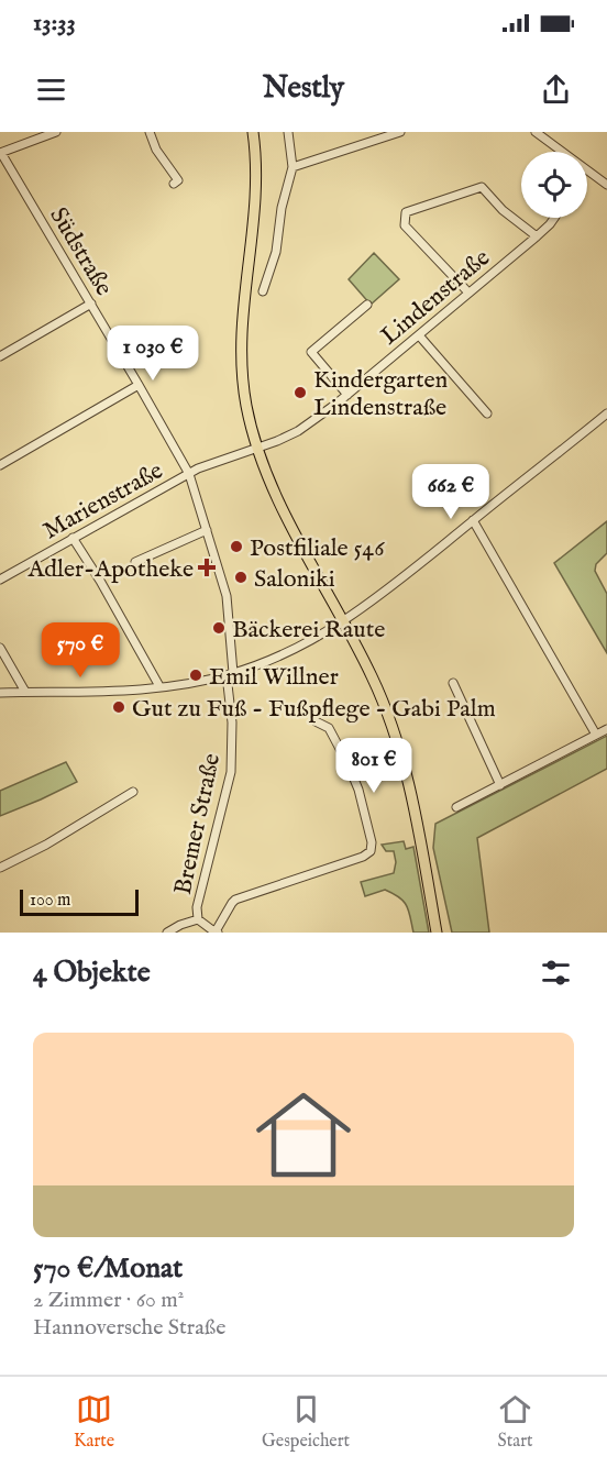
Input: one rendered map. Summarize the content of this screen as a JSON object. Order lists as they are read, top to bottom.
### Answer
{
  "streets": {
    "street": [
      "Südstraße",
      "Lindenstraße",
      "Marienstraße",
      "Bremer Straße"
    ]
  },
  "crossings": [
    ["Südstraße", "Marienstraße"],
    ["Südstraße", "Bremer Straße"],
    ["Lindenstraße", "Marienstraße"]
  ],
  "places": {
    "other": [
      "Kindergarten Lindenstraße",
      "Postfiliale 546",
      "Saloniki",
      "Bäckerei Raute",
      "Emil Willner",
      "Gut zu Fuß - Fußpflege - Gabi Palm"
    ],
    "health": ["Adler-Apotheke"]
  },
  "scale_bar": "100 m",
  "page": {
    "status": "13:33",
    "header": "Nestly",
    "price": [
      "1 030 €",
      "662 €",
      "570 €",
      "801 €"
    ],
    "scale": "100 m",
    "heading": "4 Objekte",
    "list": [
      {
        "name": "570 €/Monat",
        "note": "2 Zimmer · 60 m² · Hannoversche Straße"
      }
    ],
    "tabs": ["Karte", "Gespeichert", "Start"]
  }
}
